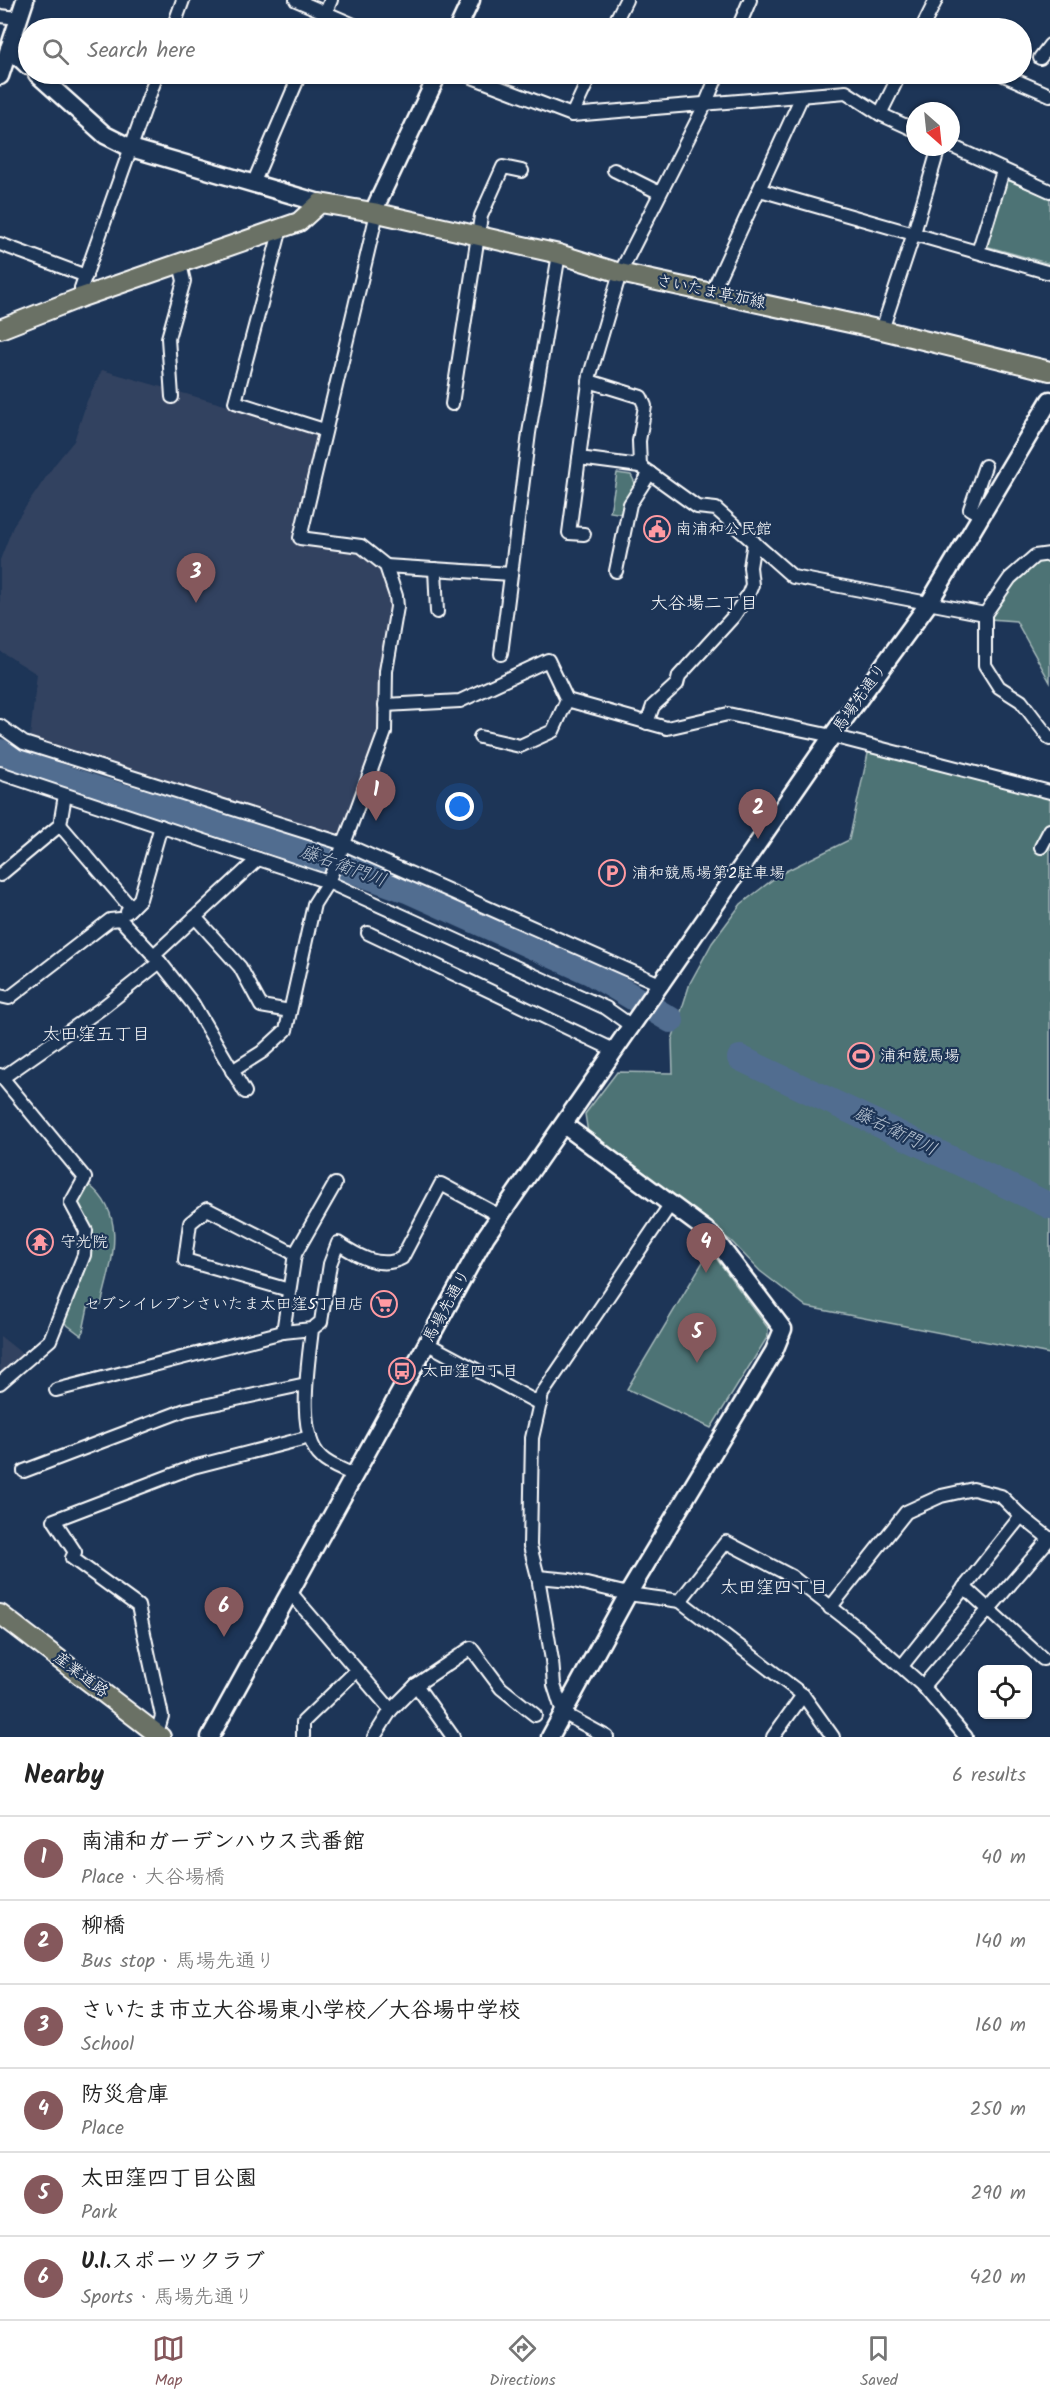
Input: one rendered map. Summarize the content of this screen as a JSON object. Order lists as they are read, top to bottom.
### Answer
{
  "streets": {
    "main road": ["さいたま草加線", "産業道路"],
    "street": ["馬場先通り"]
  },
  "districts": ["大谷場二丁目", "太田窪五丁目", "太田窪四丁目"],
  "water": ["藤右衛門川"],
  "places": {
    "public building": ["南浦和公民館"],
    "parking": ["浦和競馬場第2駐車場"],
    "sports": ["浦和競馬場"],
    "temple": ["守光院"],
    "supermarket": ["セブンイレブンさいたま太田窪5丁目店"],
    "bus stop": ["太田窪四丁目"]
  },
  "north": "bottom right",
  "page": {
    "search": "Search here",
    "pins": [
      "3",
      "1",
      "2",
      "4",
      "5",
      "6"
    ],
    "heading": ["Nearby", "6 results"],
    "list": [
      {
        "mark": "1",
        "name": "南浦和ガーデンハウス弐番館",
        "note": "Place · 大谷場橋",
        "value": "40 m"
      },
      {
        "mark": "2",
        "name": "柳橋",
        "note": "Bus stop · 馬場先通り",
        "value": "140 m"
      },
      {
        "mark": "3",
        "name": "さいたま市立大谷場東小学校／大谷場中学校",
        "note": "School",
        "value": "160 m"
      },
      {
        "mark": "4",
        "name": "防災倉庫",
        "note": "Place",
        "value": "250 m"
      },
      {
        "mark": "5",
        "name": "太田窪四丁目公園",
        "note": "Park",
        "value": "290 m"
      },
      {
        "mark": "6",
        "name": "U.I.スポーツクラブ",
        "note": "Sports · 馬場先通り",
        "value": "420 m"
      }
    ],
    "nav": ["Map", "Directions", "Saved"]
  }
}
